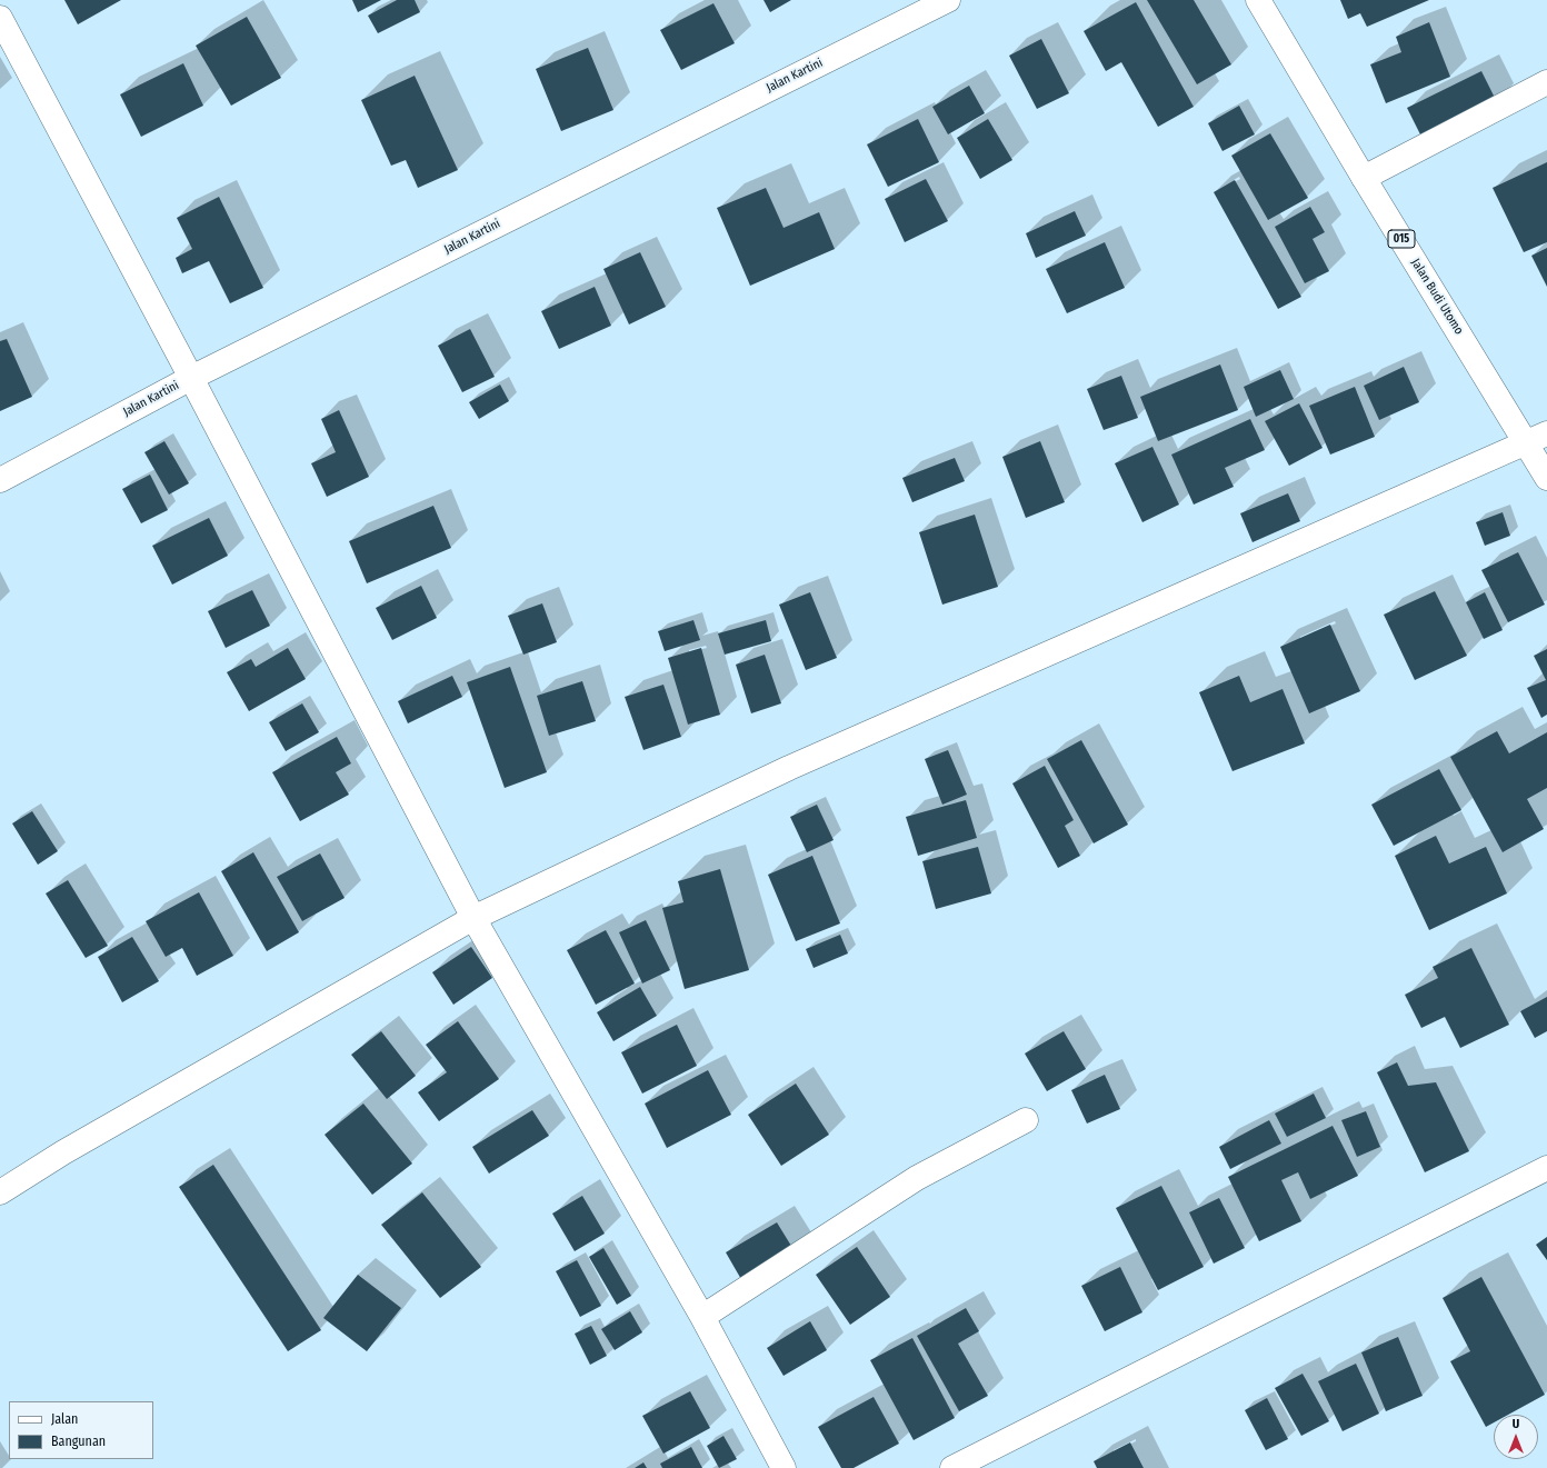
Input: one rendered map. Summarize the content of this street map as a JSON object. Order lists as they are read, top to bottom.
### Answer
{
  "streets": {
    "street": ["Jalan Kartini", "015", "Jalan Budi Utomo"]
  },
  "legend": ["Jalan", "Bangunan"],
  "north": "top"
}
